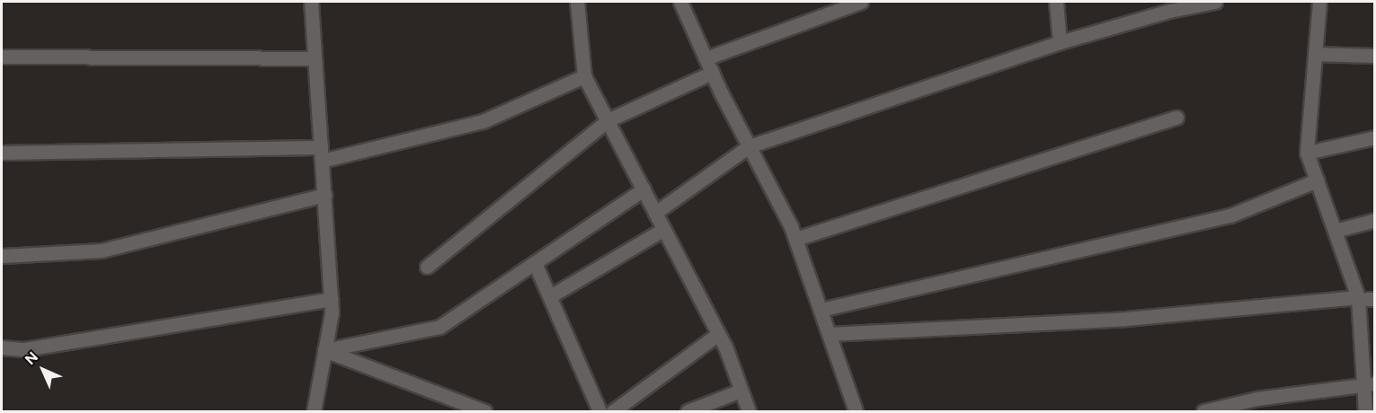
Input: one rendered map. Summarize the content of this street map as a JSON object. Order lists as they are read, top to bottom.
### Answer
{
  "north": "top left"
}
